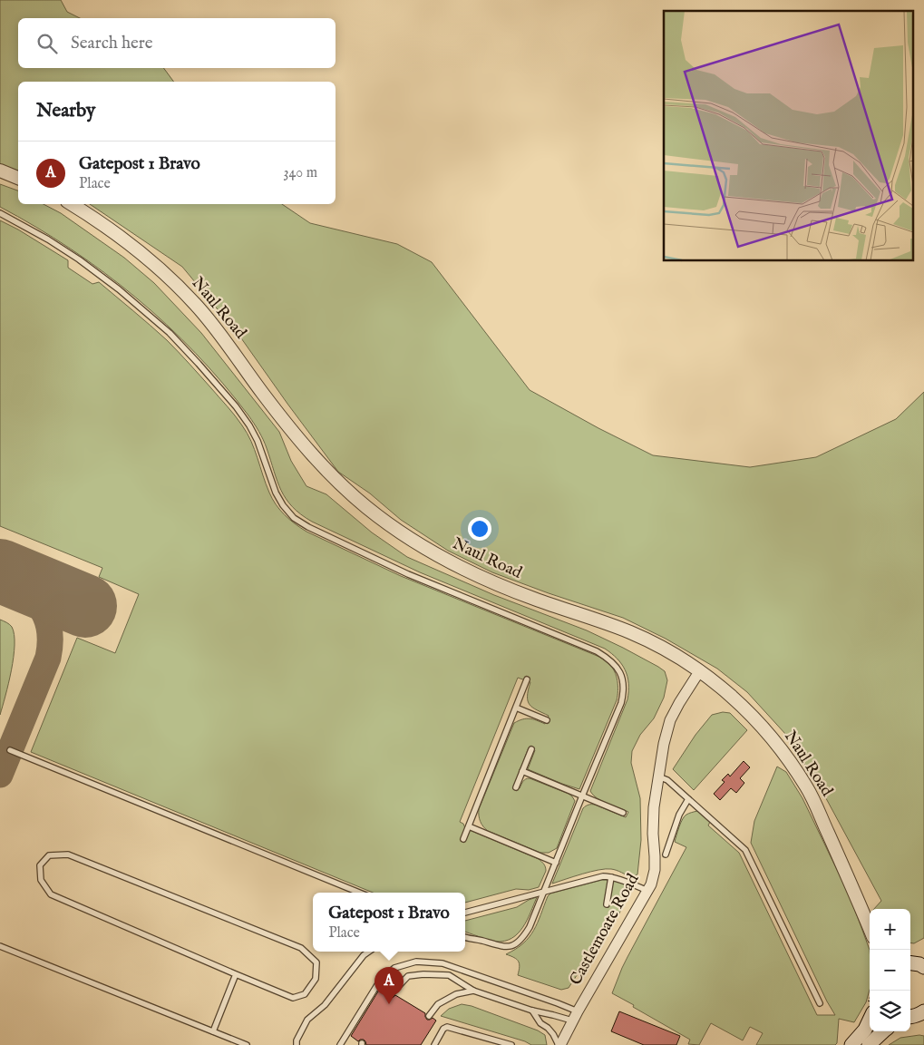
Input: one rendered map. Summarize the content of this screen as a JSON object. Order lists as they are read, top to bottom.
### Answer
{
  "streets": {
    "street": ["Naul Road", "Castlemoate Road"]
  },
  "crossings": [
    ["Naul Road", "Castlemoate Road"]
  ],
  "page": {
    "search": "Search here",
    "heading": "Nearby",
    "list": [
      {
        "mark": "A",
        "name": "Gatepost 1 Bravo",
        "note": "Place",
        "value": "340 m"
      }
    ],
    "popup": ["Gatepost 1 Bravo", "Place"],
    "map_buttons": ["+", "−"],
    "pins": "A"
  }
}
